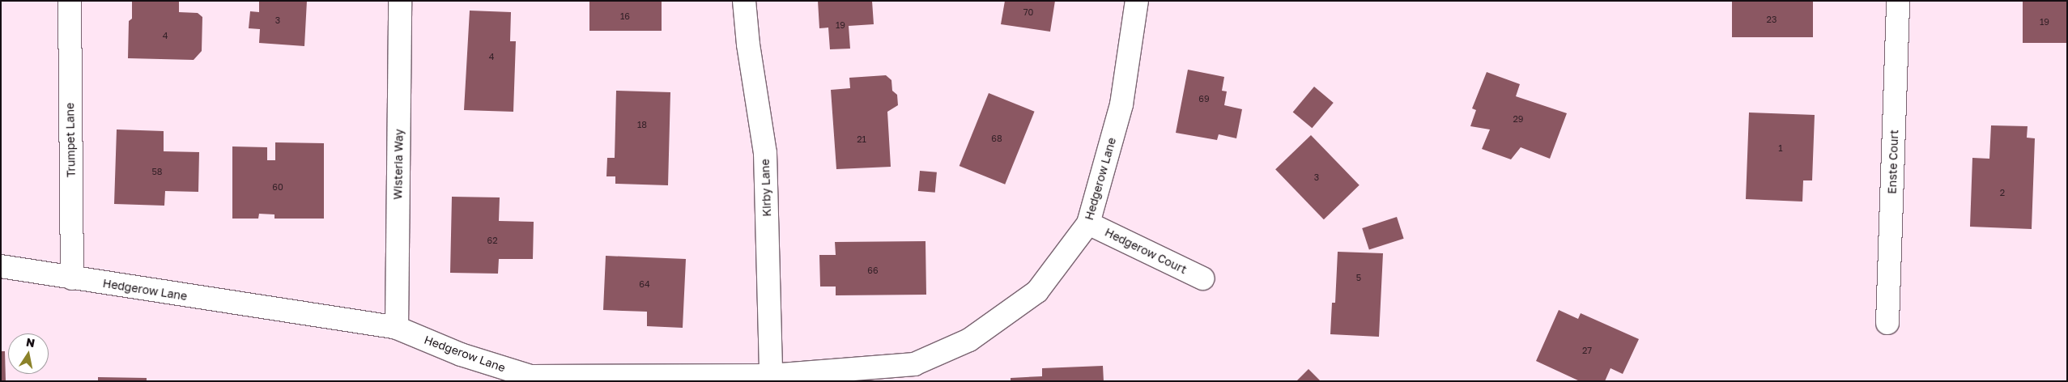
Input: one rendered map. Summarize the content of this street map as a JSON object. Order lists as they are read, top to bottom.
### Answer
{
  "streets": {
    "street": [
      "Trumpet Lane",
      "Enste Court",
      "Wisteria Way",
      "Hedgerow Lane",
      "Kirby Lane",
      "Hedgerow Court"
    ]
  },
  "crossings": [
    ["Trumpet Lane", "Hedgerow Lane"],
    ["Wisteria Way", "Hedgerow Lane"],
    ["Hedgerow Lane", "Kirby Lane"],
    ["Hedgerow Lane", "Hedgerow Court"]
  ],
  "house_numbers": [
    "70",
    "16",
    "23",
    "3",
    "19",
    "19",
    "4",
    "4",
    "69",
    "29",
    "18",
    "68",
    "21",
    "1",
    "58",
    "3",
    "60",
    "2",
    "62",
    "66",
    "5",
    "64",
    "27"
  ],
  "north": "top"
}
